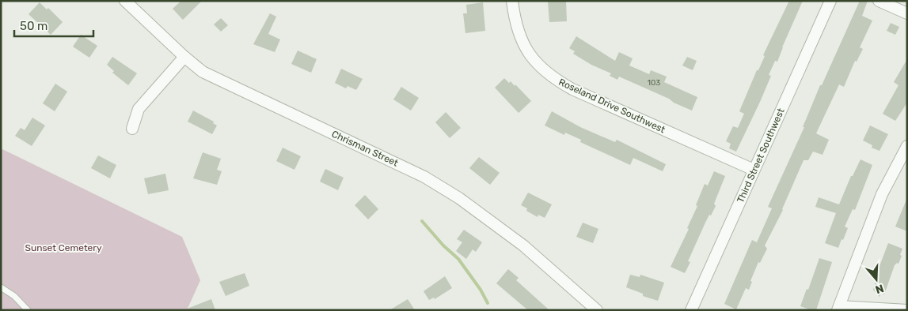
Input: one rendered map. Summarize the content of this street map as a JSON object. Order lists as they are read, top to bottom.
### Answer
{
  "streets": {
    "street": ["Roseland Drive Southwest", "Chrisman Street", "Third Street Southwest"]
  },
  "crossings": [
    ["Roseland Drive Southwest", "Third Street Southwest"]
  ],
  "parks": ["Sunset Cemetery"],
  "house_numbers": ["103"],
  "scale_bar": "50 m",
  "north": "bottom"
}
